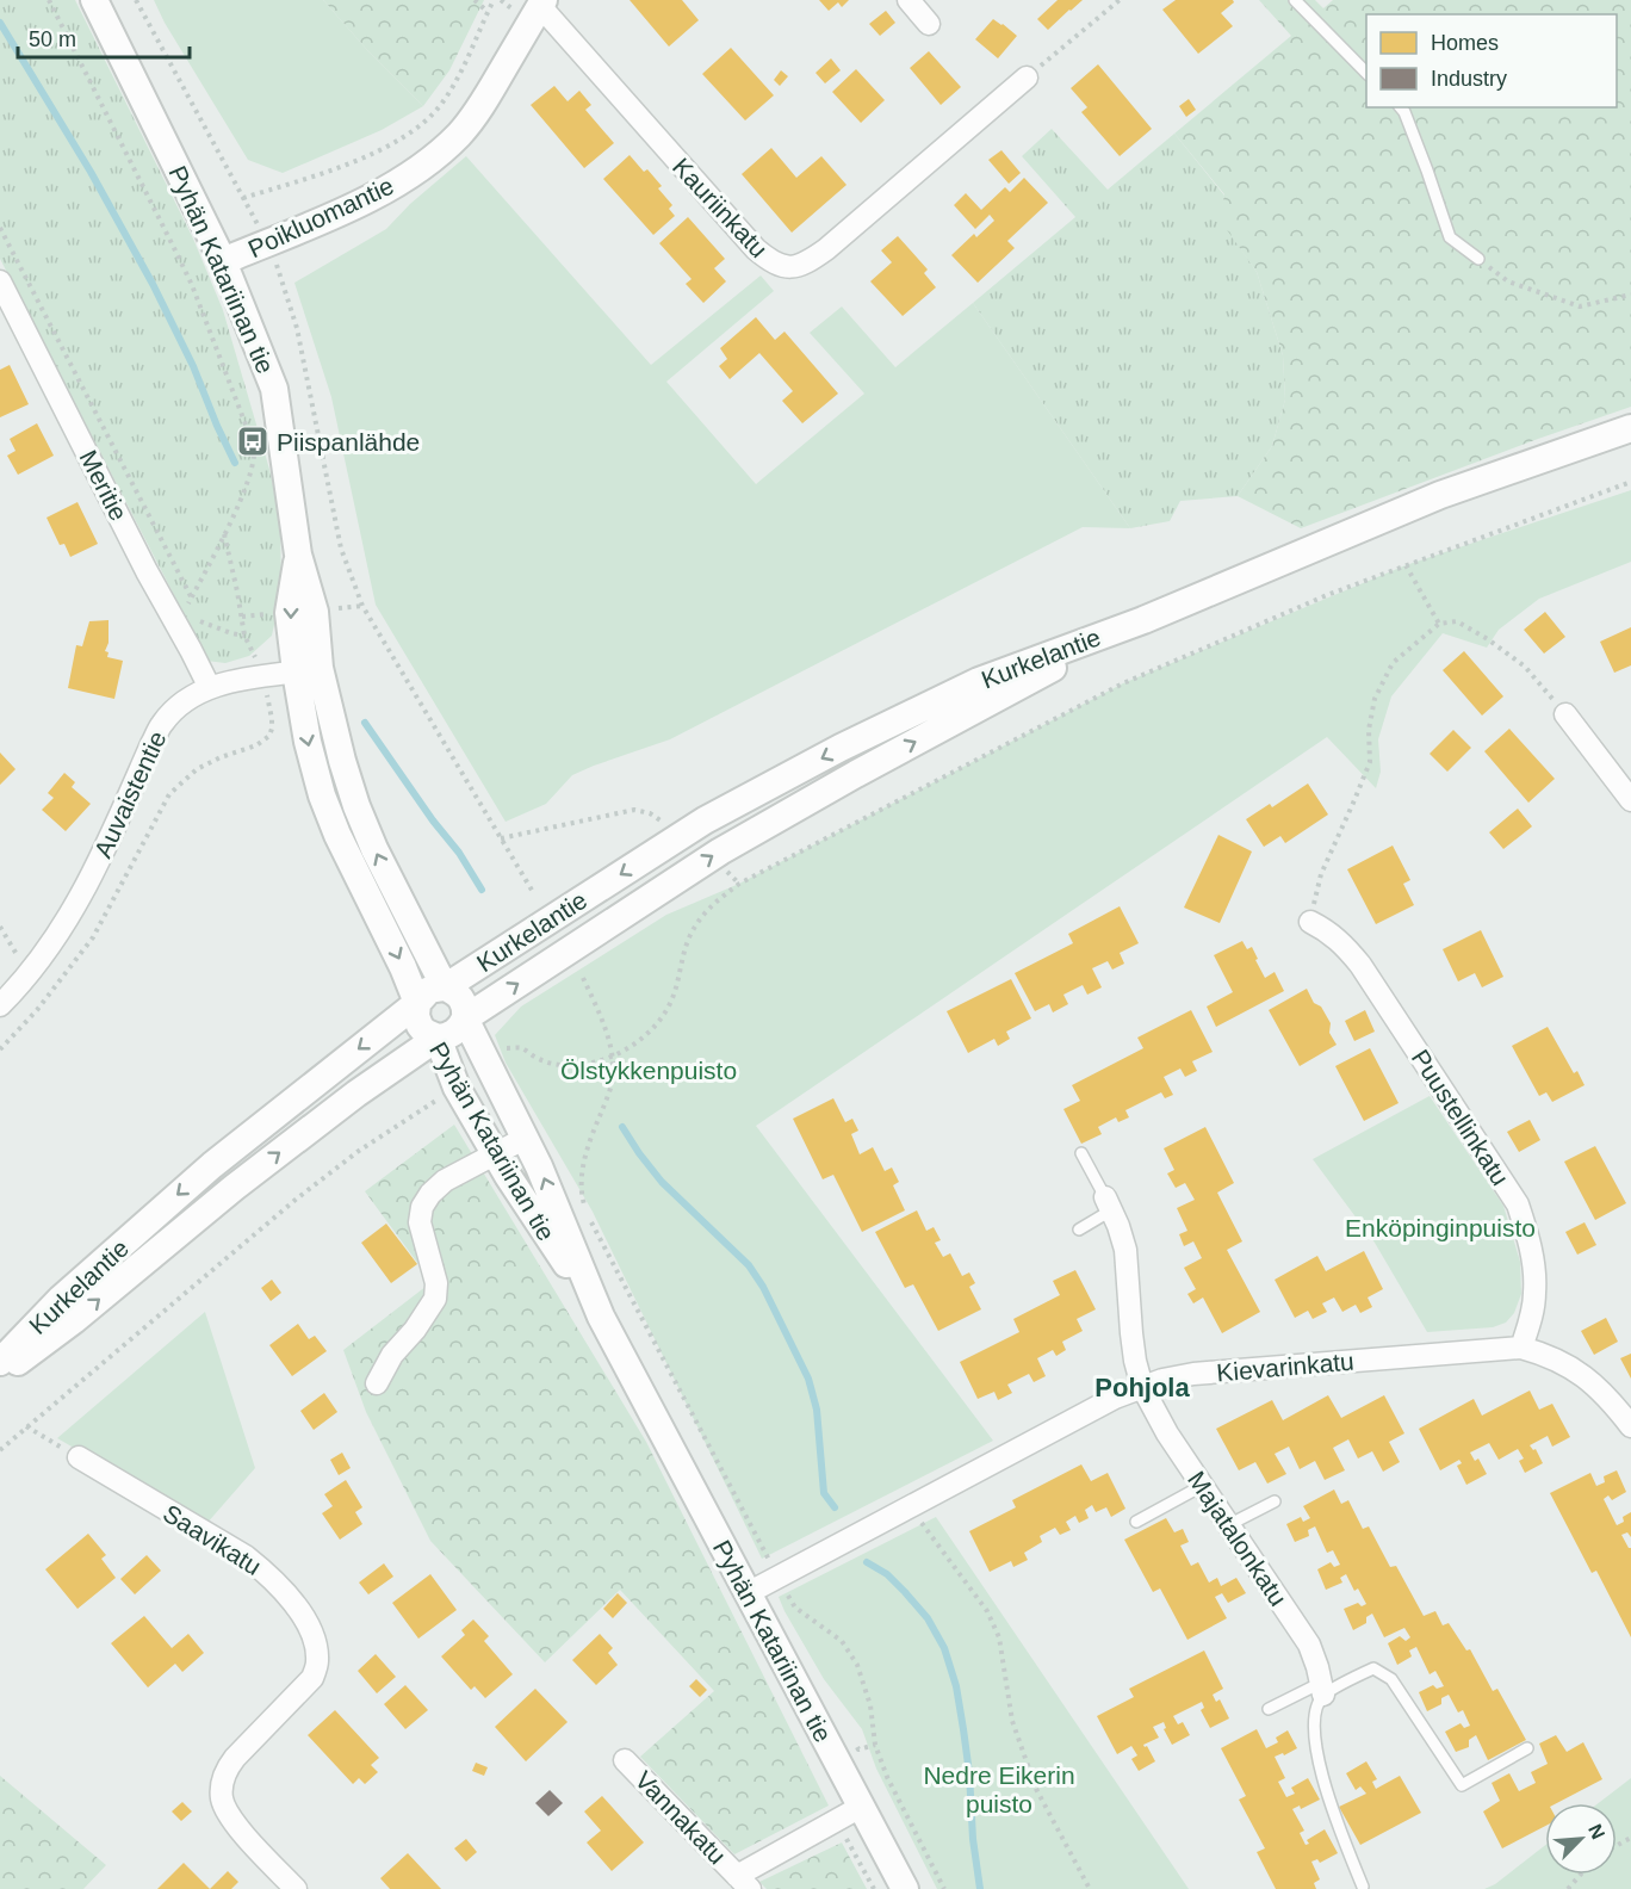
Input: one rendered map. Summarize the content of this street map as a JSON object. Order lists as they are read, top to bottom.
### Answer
{
  "streets": {
    "street": [
      "Kauriinkatu",
      "Poikluomantie",
      "Pyhän Katariinan tie",
      "Meritie",
      "Kurkelantie",
      "Auvaistentie",
      "Puustellinkatu",
      "Kievarinkatu",
      "Majatalonkatu",
      "Saavikatu",
      "Vannakatu"
    ]
  },
  "crossings": [
    ["Kauriinkatu", "Poikluomantie"],
    ["Poikluomantie", "Pyhän Katariinan tie"],
    ["Pyhän Katariinan tie", "Kurkelantie"],
    ["Pyhän Katariinan tie", "Auvaistentie"],
    ["Pyhän Katariinan tie", "Kievarinkatu"],
    ["Pyhän Katariinan tie", "Vannakatu"],
    ["Meritie", "Auvaistentie"],
    ["Puustellinkatu", "Kievarinkatu"],
    ["Kievarinkatu", "Majatalonkatu"]
  ],
  "districts": ["Pohjola"],
  "parks": ["Ölstykkenpuisto", "Enköpinginpuisto", "Nedre Eikerin puisto"],
  "places": {
    "bus stop": ["Piispanlähde"]
  },
  "legend": ["Homes", "Industry"],
  "scale_bar": "50 m",
  "north": "top right"
}
